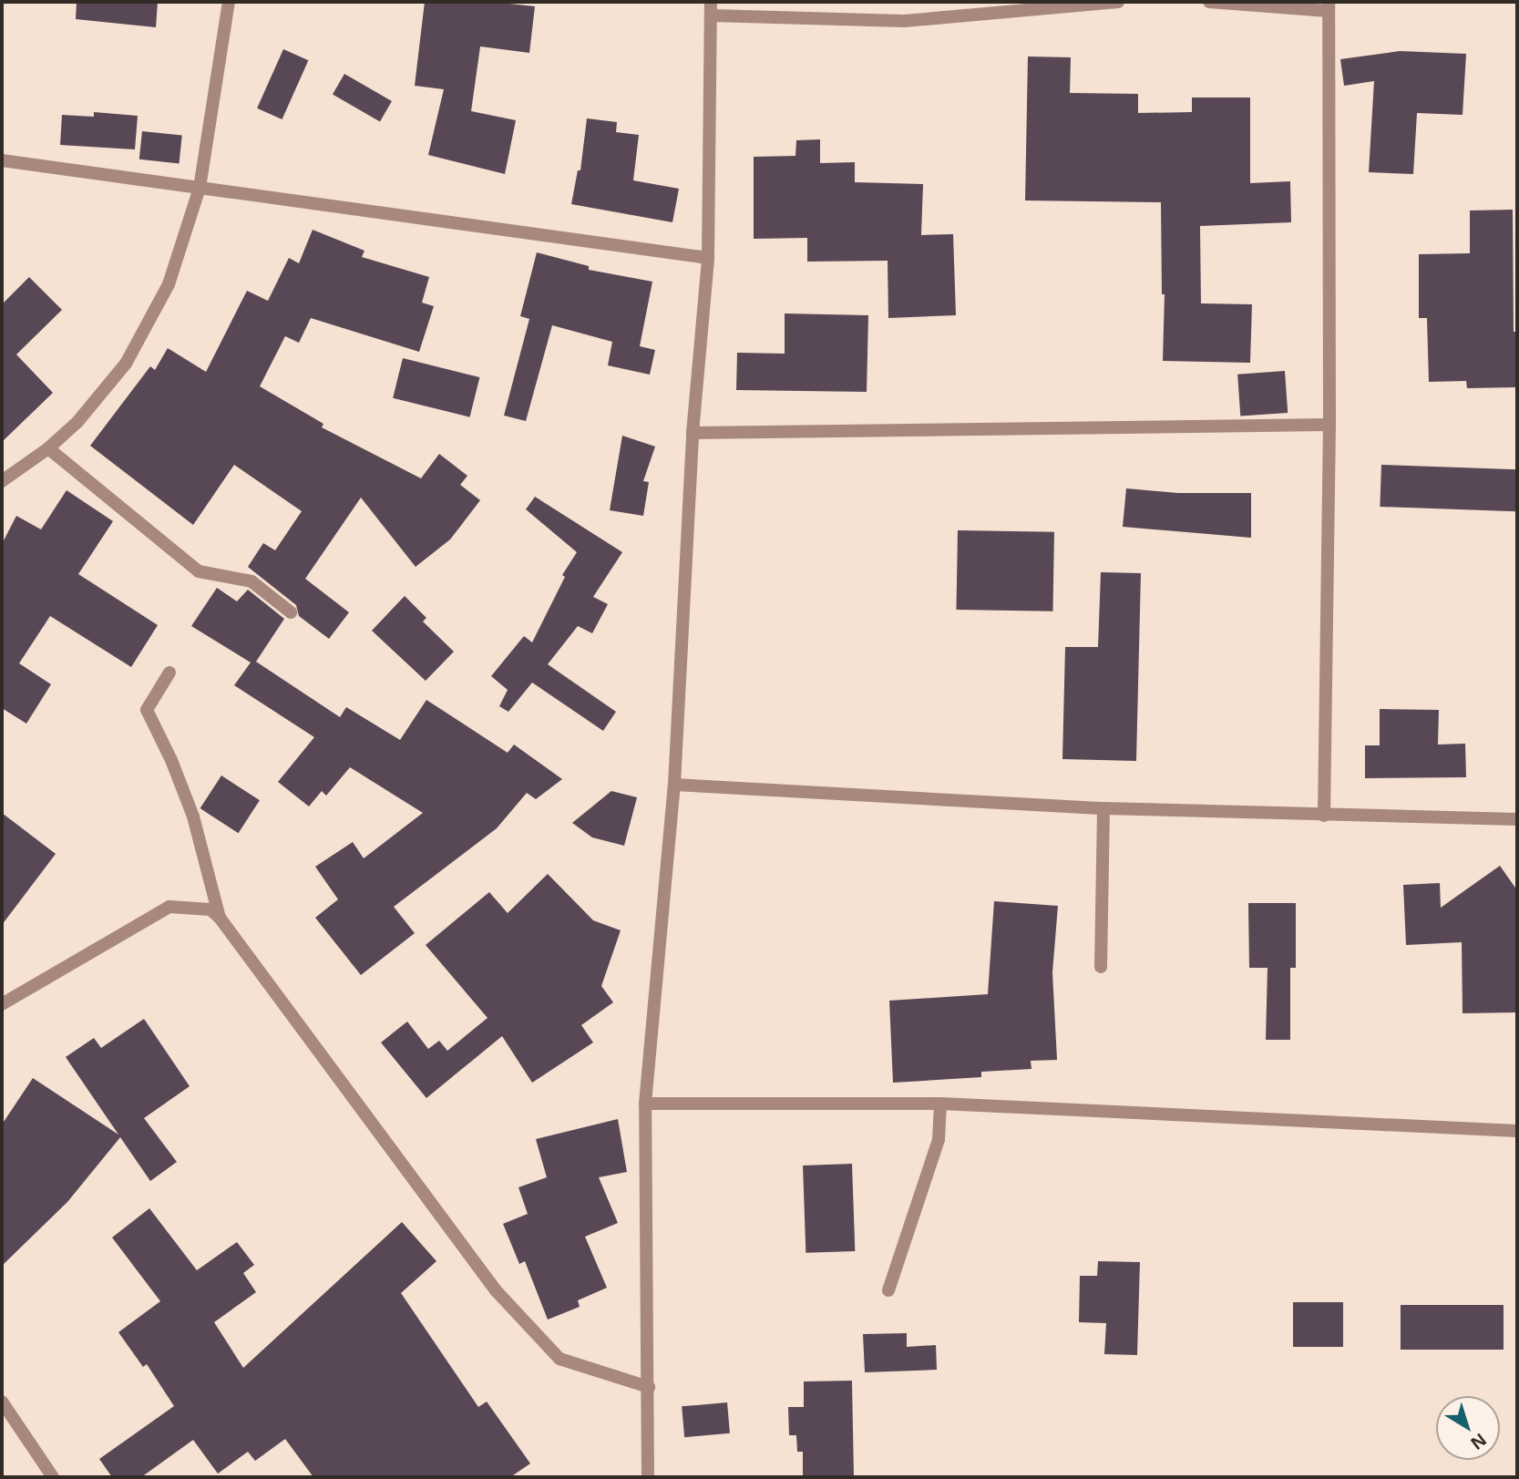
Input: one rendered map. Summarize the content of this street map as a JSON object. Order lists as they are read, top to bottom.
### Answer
{
  "north": "bottom right"
}
